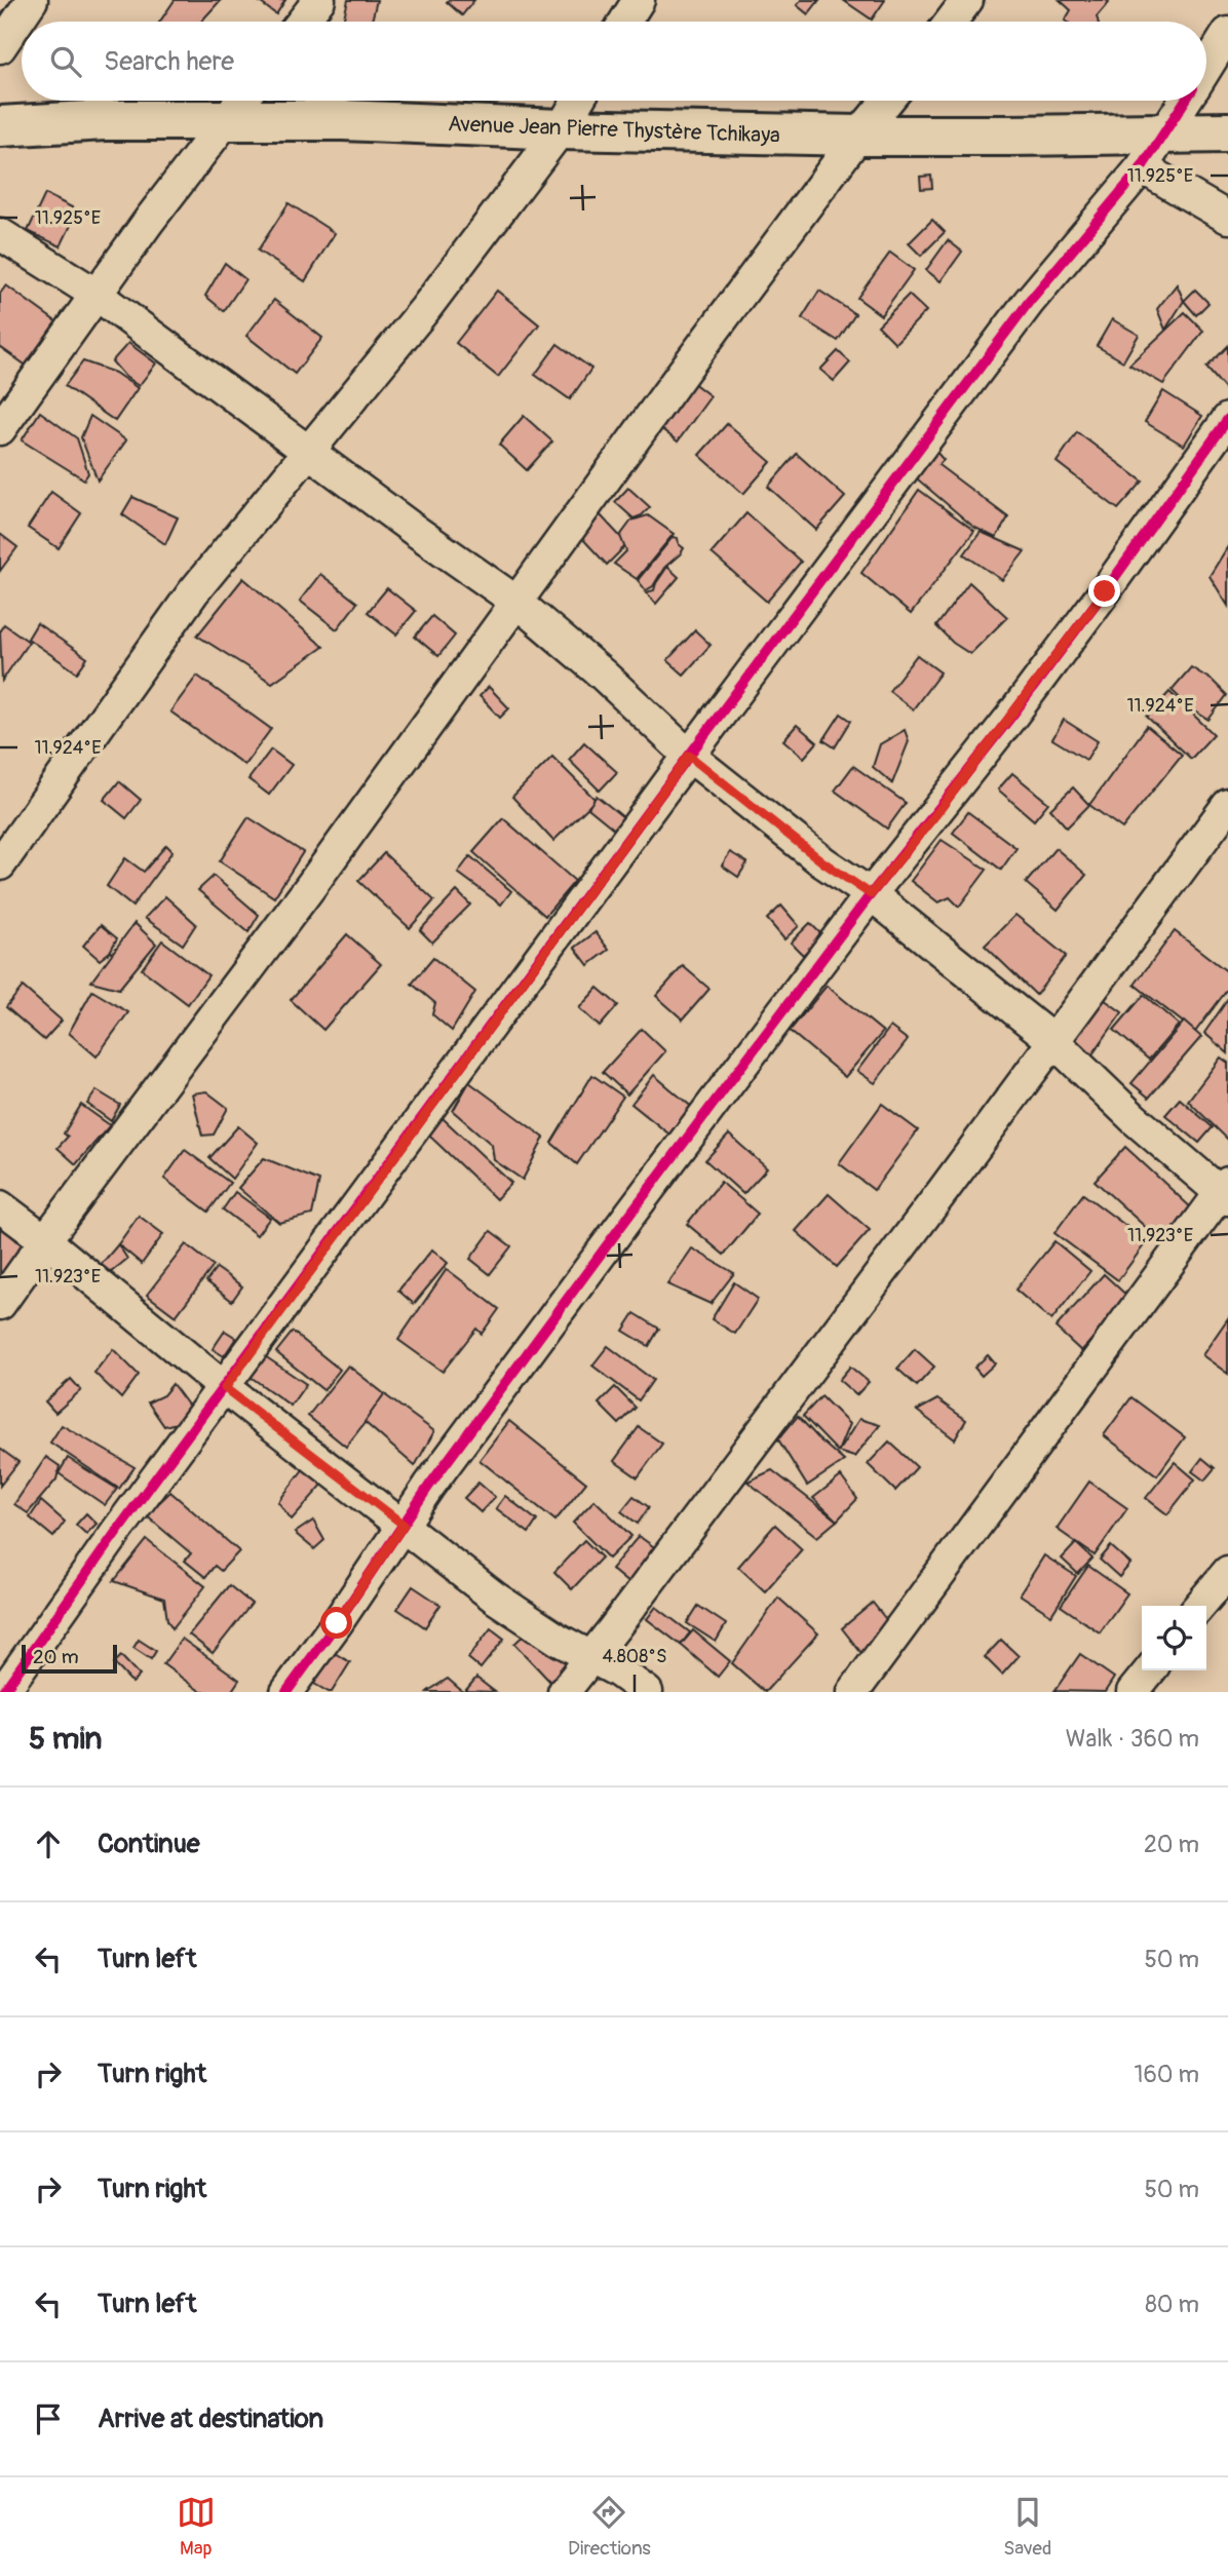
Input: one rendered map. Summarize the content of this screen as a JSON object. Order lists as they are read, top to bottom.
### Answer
{
  "streets": {
    "street": ["Avenue Jean Pierre Thystère Tchikaya"]
  },
  "scale_bar": "20 m",
  "page": {
    "search": "Search here",
    "scale": "20 m",
    "heading": ["5 min", "Walk · 360 m"],
    "list": [
      ["Continue", "20 m"],
      ["Turn left", "50 m"],
      ["Turn right", "160 m"],
      ["Turn right", "50 m"],
      ["Turn left", "80 m"],
      "Arrive at destination"
    ],
    "nav": ["Map", "Directions", "Saved"]
  },
  "coordinates": [
    "11.925°E",
    "11.924°E",
    "11.923°E",
    "4.808°S"
  ]
}
